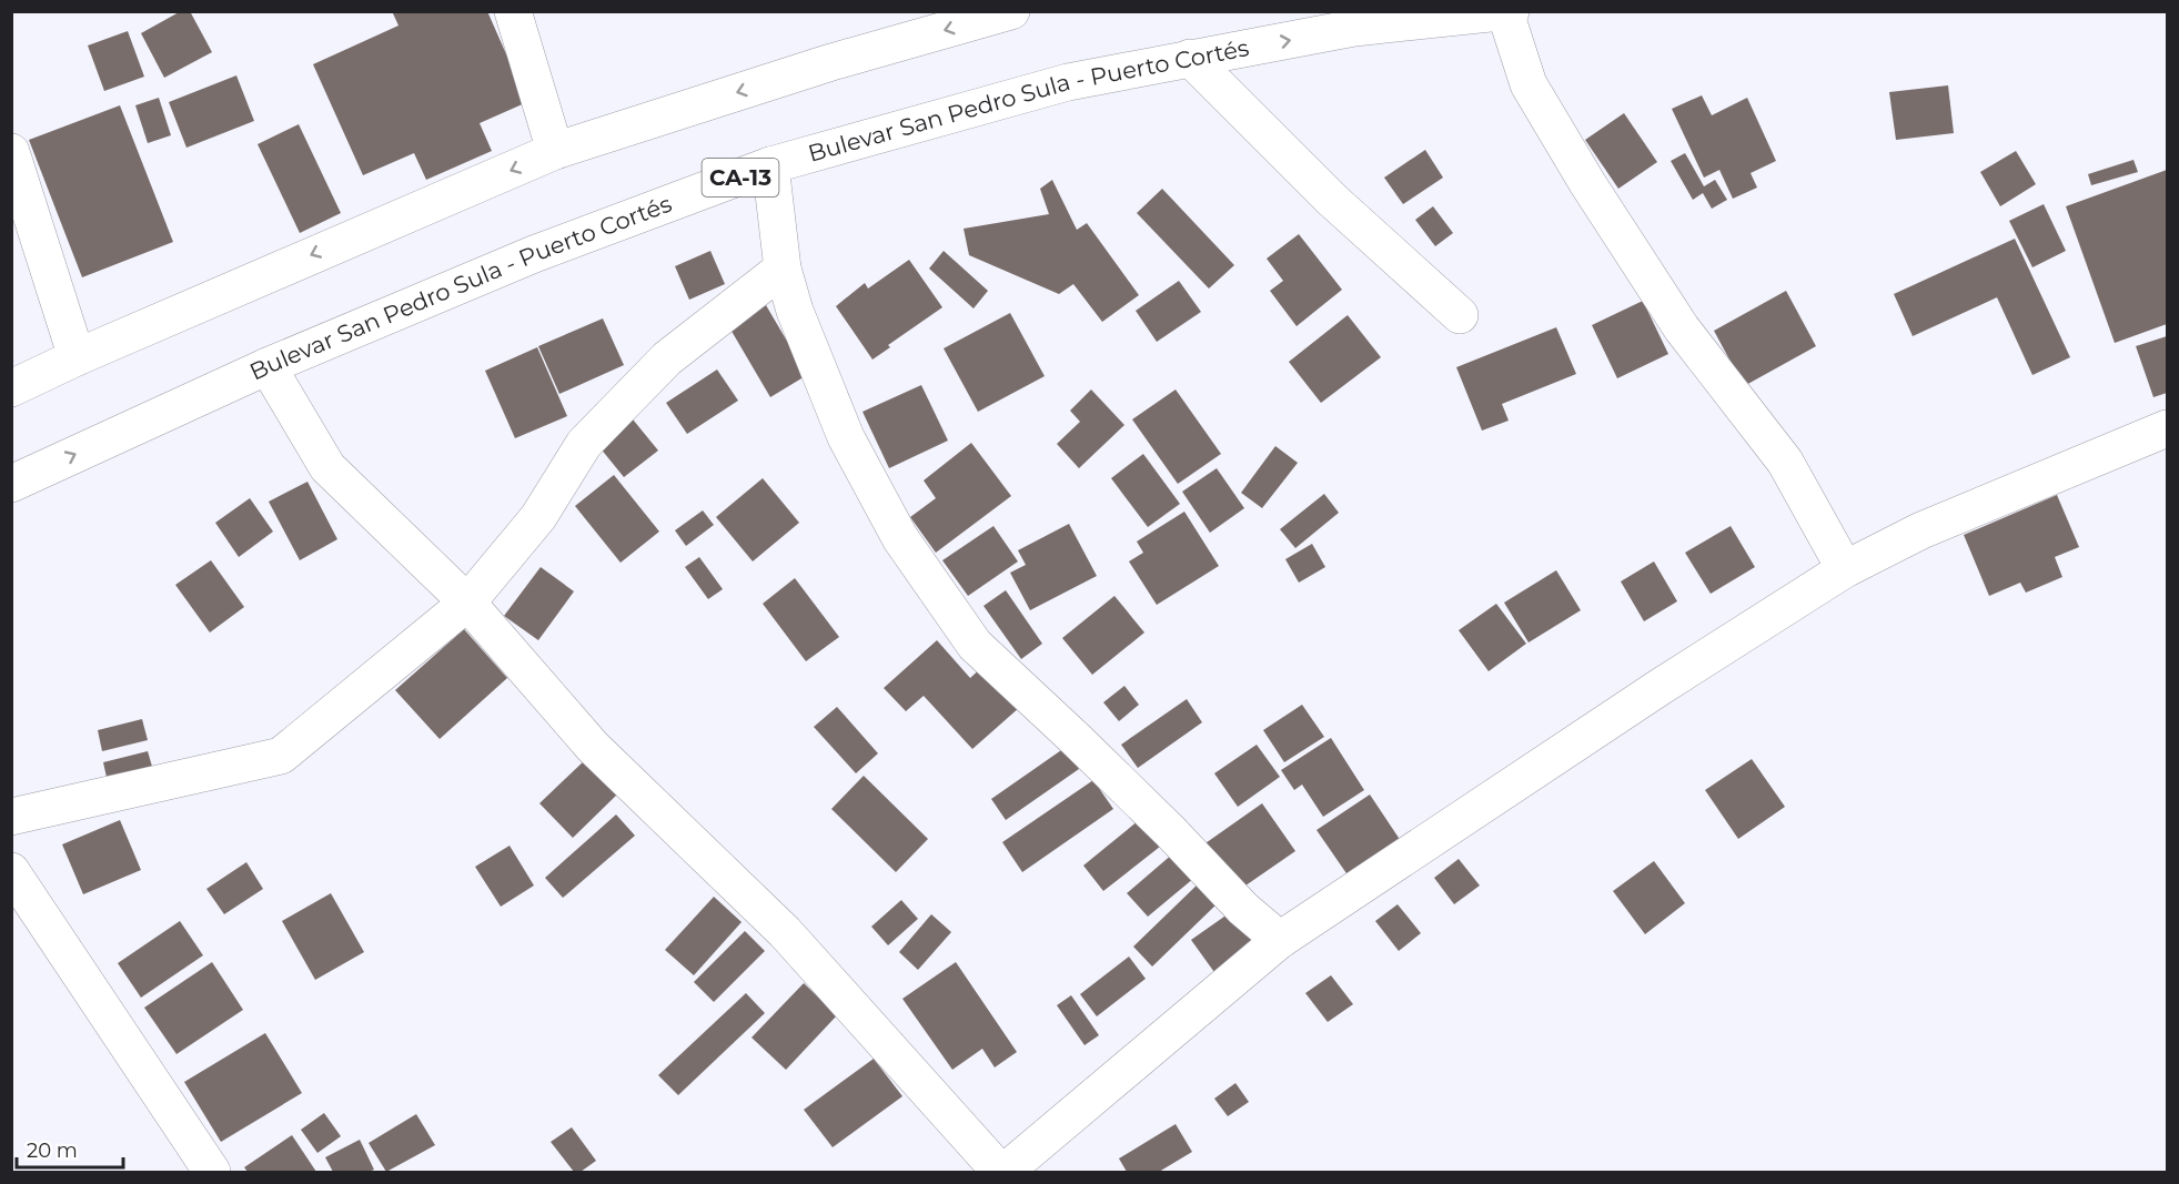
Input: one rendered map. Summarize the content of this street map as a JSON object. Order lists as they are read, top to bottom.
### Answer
{
  "streets": {
    "main road": ["Bulevar San Pedro Sula - Puerto Cortés", "CA-13"]
  },
  "scale_bar": "20 m"
}
